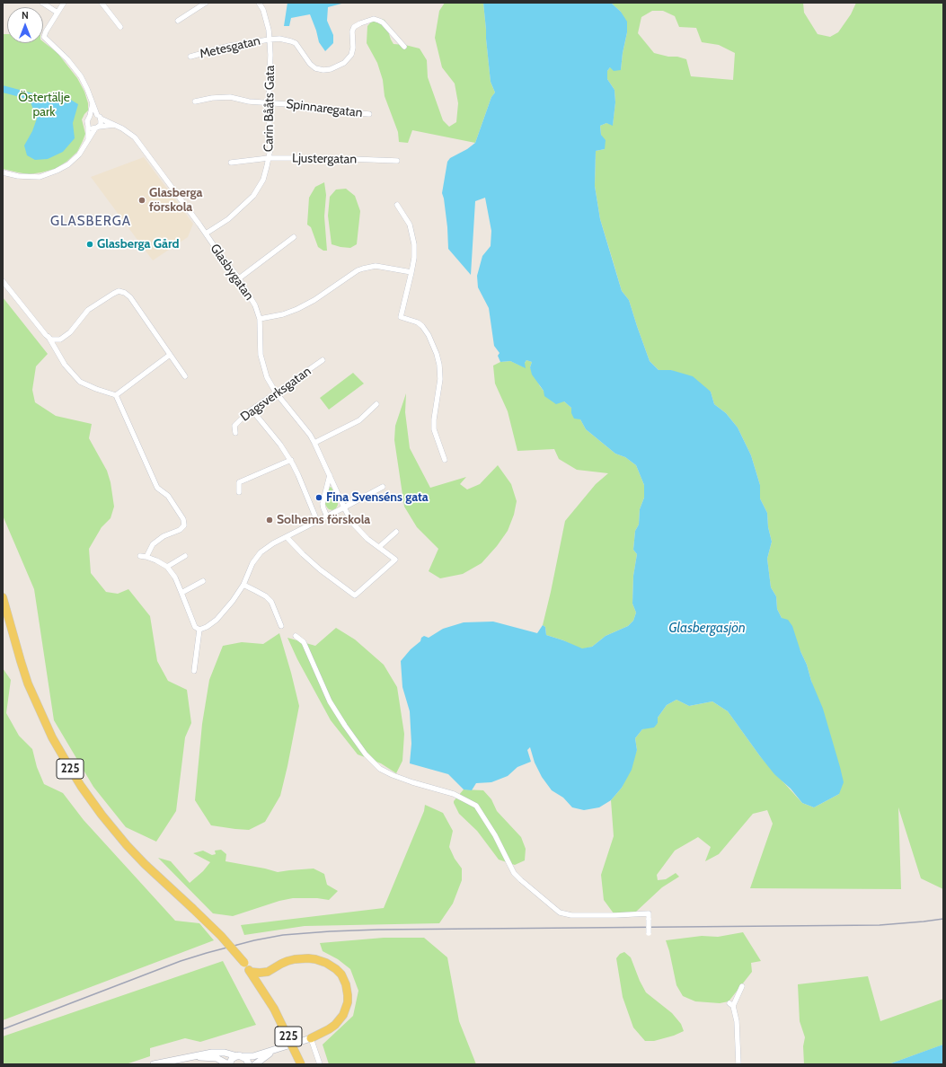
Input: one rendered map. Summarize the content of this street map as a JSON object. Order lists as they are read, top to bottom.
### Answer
{
  "streets": {
    "main road": ["225"],
    "street": [
      "Metesgatan",
      "Carin Bååts Gata",
      "Spinnaregatan",
      "Ljustergatan",
      "Glasbygatan",
      "Dagsverksgatan"
    ]
  },
  "crossings": [
    ["Metesgatan", "Carin Bååts Gata"],
    ["Carin Bååts Gata", "Spinnaregatan"],
    ["Carin Bååts Gata", "Ljustergatan"],
    ["Carin Bååts Gata", "Glasbygatan"],
    ["Glasbygatan", "Dagsverksgatan"]
  ],
  "districts": ["GLASBERGA"],
  "water": ["Glasbergasjön"],
  "parks": ["Östertälje park"],
  "places": [
    "Glasberga förskola",
    "Glasberga Gård",
    "Fina Svenséns gata",
    "Solhems förskola"
  ],
  "north": "top"
}
